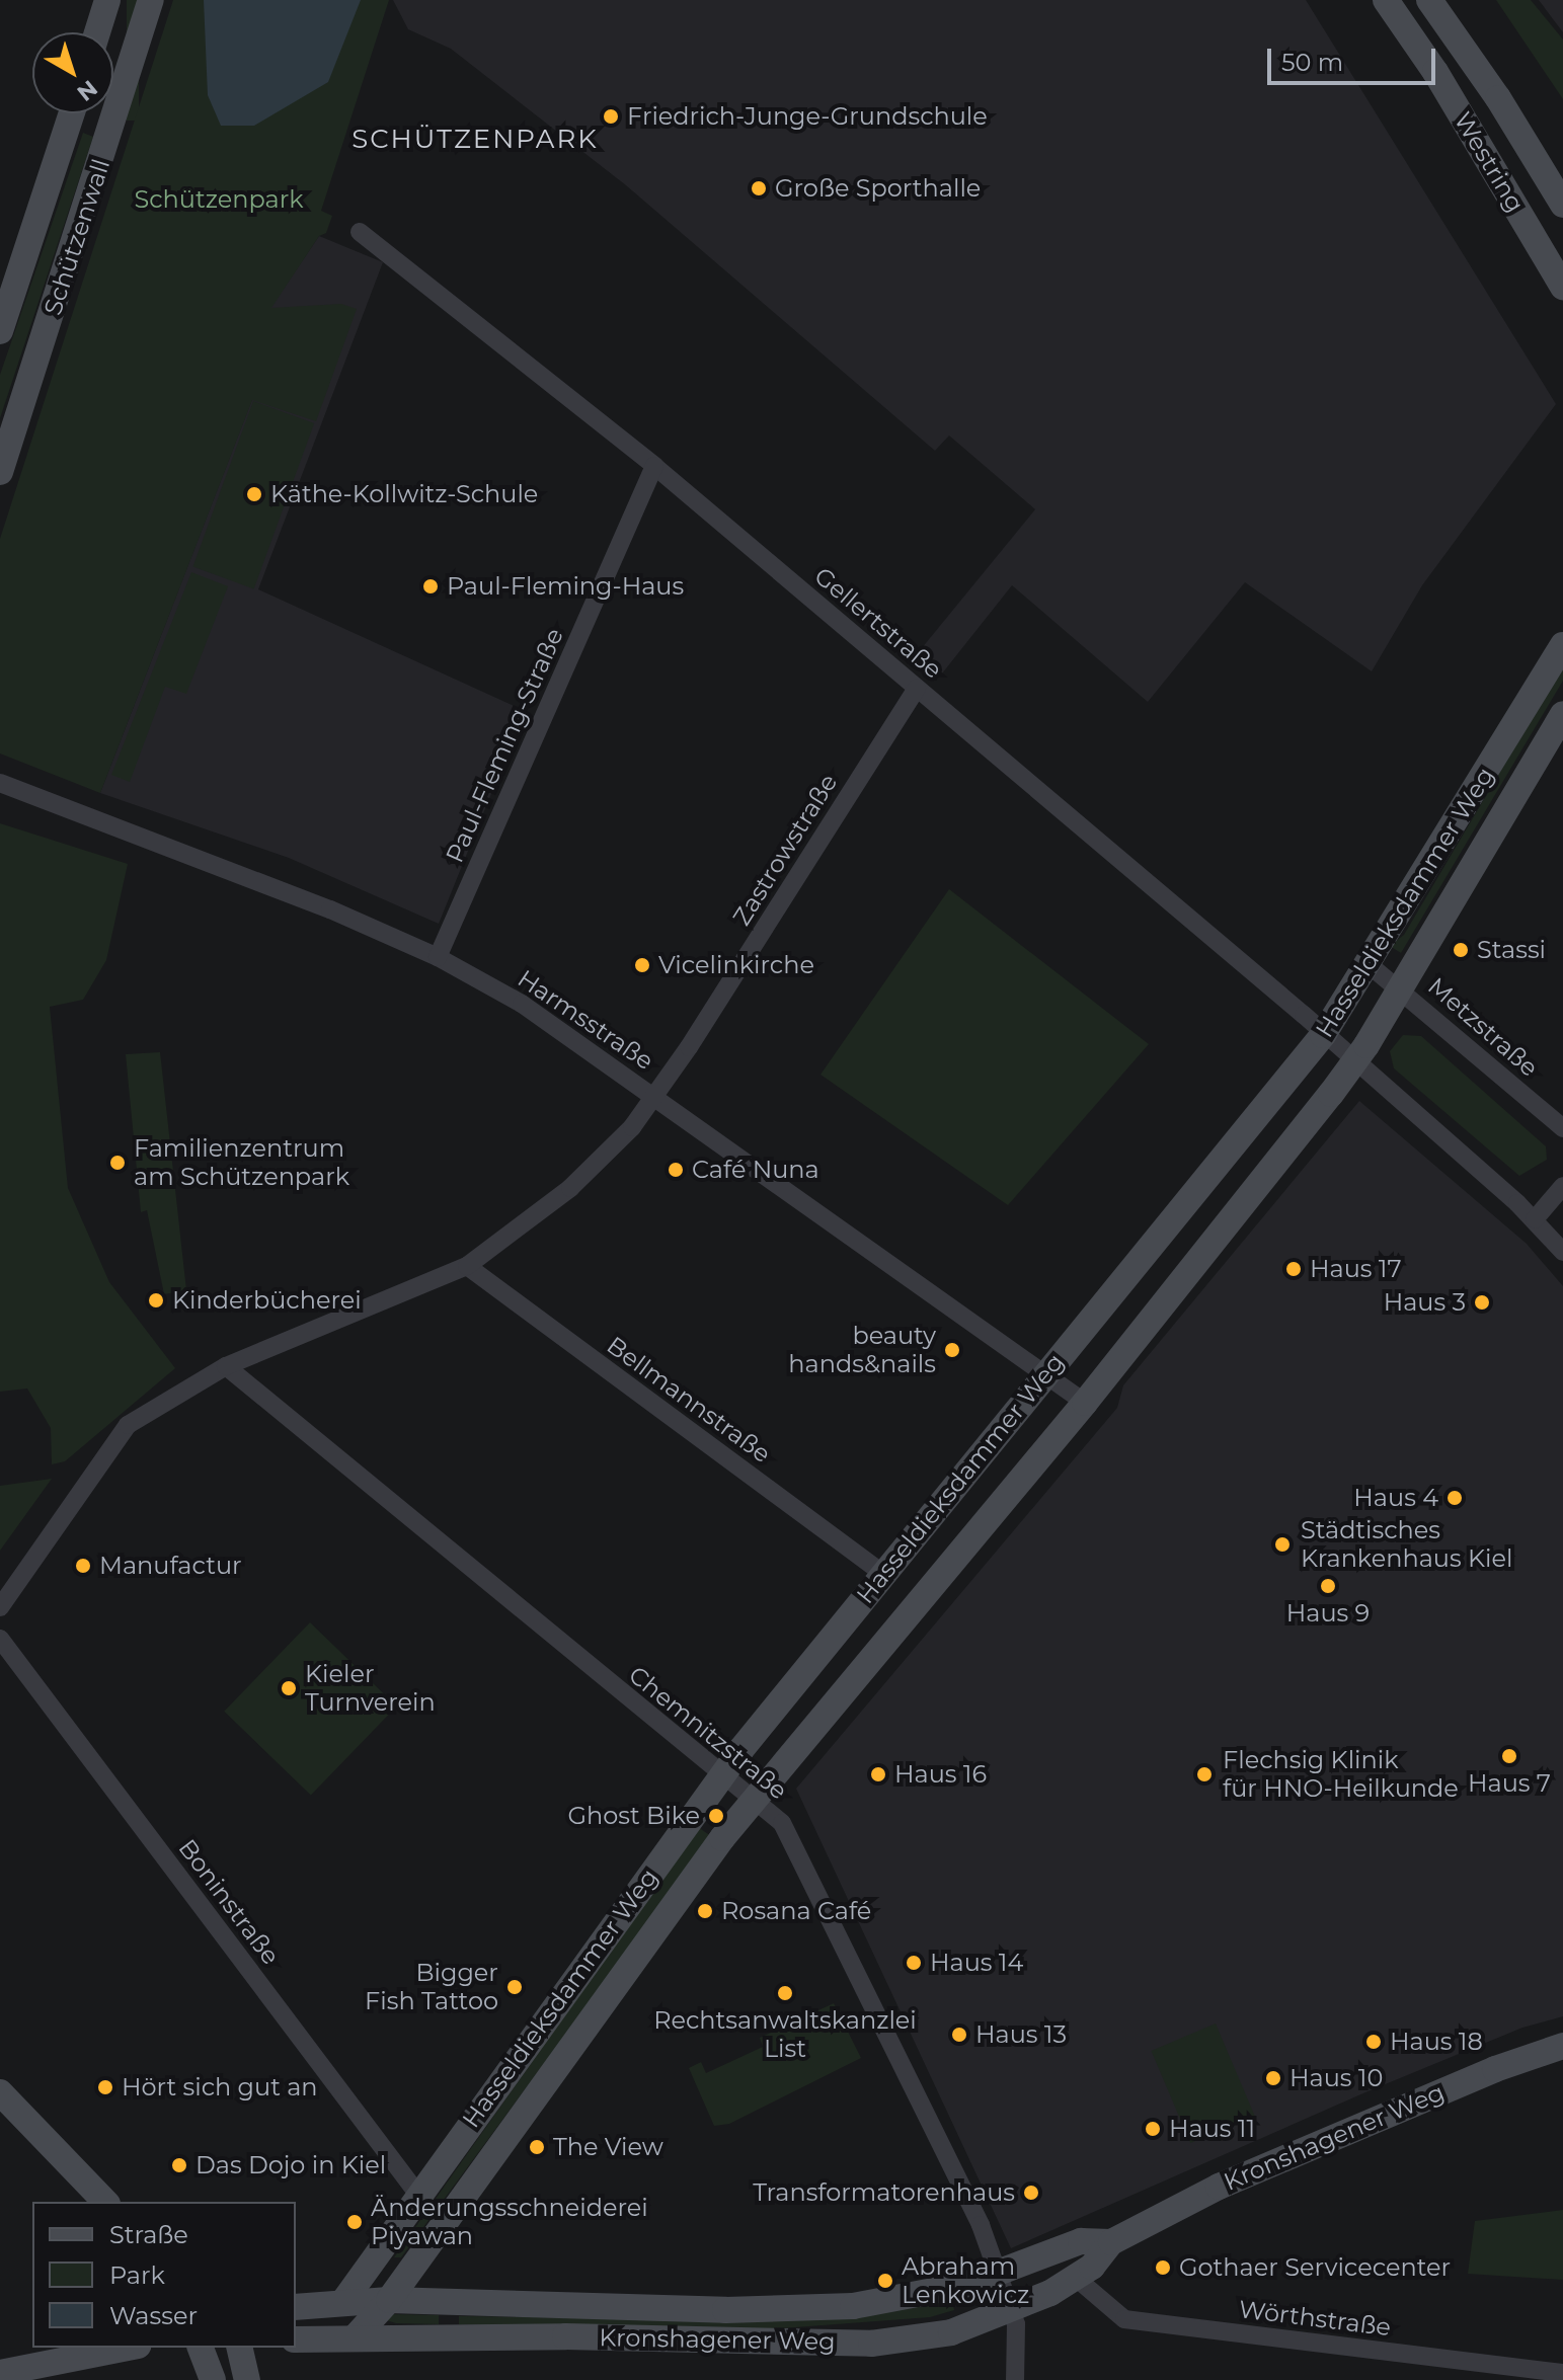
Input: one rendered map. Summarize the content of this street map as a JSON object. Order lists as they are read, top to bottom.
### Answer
{
  "streets": {
    "street": [
      "Westring",
      "Schützenwall",
      "Gellertstraße",
      "Paul-Fleming-Straße",
      "Zastrowstraße",
      "Hasseldieksdammer Weg",
      "Harmsstraße",
      "Metzstraße",
      "Bellmannstraße",
      "Chemnitzstraße",
      "Boninstraße",
      "Kronshagener Weg",
      "Wörthstraße"
    ]
  },
  "crossings": [
    ["Gellertstraße", "Paul-Fleming-Straße"],
    ["Gellertstraße", "Zastrowstraße"],
    ["Gellertstraße", "Hasseldieksdammer Weg"],
    ["Paul-Fleming-Straße", "Harmsstraße"],
    ["Zastrowstraße", "Harmsstraße"],
    ["Zastrowstraße", "Bellmannstraße"],
    ["Zastrowstraße", "Chemnitzstraße"],
    ["Hasseldieksdammer Weg", "Harmsstraße"],
    ["Hasseldieksdammer Weg", "Metzstraße"],
    ["Hasseldieksdammer Weg", "Bellmannstraße"],
    ["Hasseldieksdammer Weg", "Chemnitzstraße"],
    ["Hasseldieksdammer Weg", "Boninstraße"],
    ["Hasseldieksdammer Weg", "Kronshagener Weg"],
    ["Chemnitzstraße", "Kronshagener Weg"],
    ["Kronshagener Weg", "Wörthstraße"]
  ],
  "districts": ["SCHÜTZENPARK"],
  "parks": ["Schützenpark"],
  "places": [
    "Friedrich-Junge-Grundschule",
    "Große Sporthalle",
    "Käthe-Kollwitz-Schule",
    "Paul-Fleming-Haus",
    "Stassi",
    "Vicelinkirche",
    "Familienzentrum am Schützenpark",
    "Café Nuna",
    "Haus 17",
    "Kinderbücherei",
    "Haus 3",
    "beauty hands&nails",
    "Haus 4",
    "Städtisches Krankenhaus Kiel",
    "Manufactur",
    "Haus 9",
    "Kieler Turnverein",
    "Haus 7",
    "Haus 16",
    "Flechsig Klinik für HNO-Heilkunde",
    "Ghost Bike",
    "Rosana Café",
    "Haus 14",
    "Bigger Fish Tattoo",
    "Rechtsanwaltskanzlei List",
    "Haus 13",
    "Haus 18",
    "Haus 10",
    "Hört sich gut an",
    "Haus 11",
    "The View",
    "Das Dojo in Kiel",
    "Transformatorenhaus",
    "Änderungsschneiderei Piyawan",
    "Gothaer Servicecenter",
    "Abraham Lenkowicz"
  ],
  "legend": ["Straße", "Park", "Wasser"],
  "scale_bar": "50 m",
  "north": "bottom right"
}
